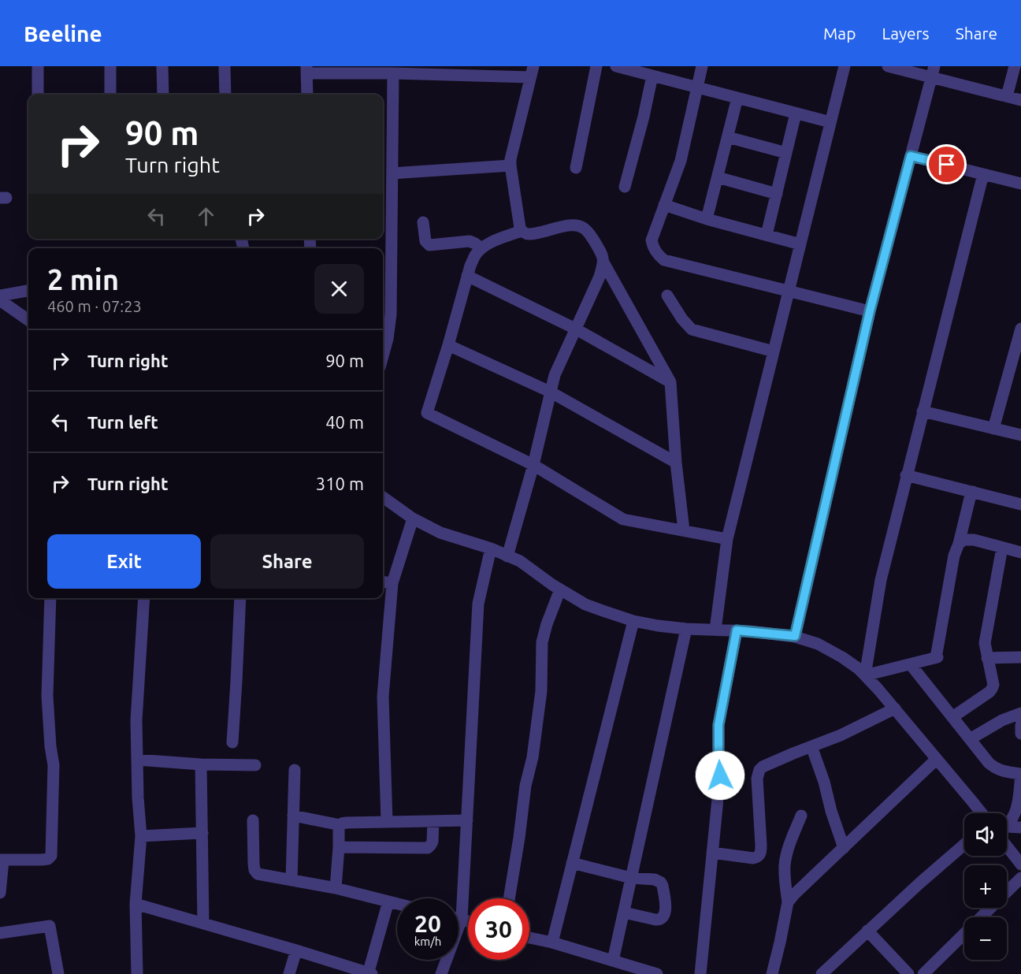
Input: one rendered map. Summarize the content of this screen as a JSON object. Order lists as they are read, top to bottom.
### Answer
{
  "page": {
    "header": "Beeline",
    "nav": ["Map", "Layers", "Share"],
    "turn": ["90 m", "Turn right"],
    "heading": ["2 min", "460 m · 07:23"],
    "list": [
      {
        "name": "Turn right",
        "value": "90 m"
      },
      {
        "name": "Turn left",
        "value": "40 m"
      },
      {
        "name": "Turn right",
        "value": "310 m"
      }
    ],
    "buttons": ["Exit", "Share"],
    "map_buttons": ["+", "−"],
    "speed": "20 km/h",
    "limit": "30"
  }
}
